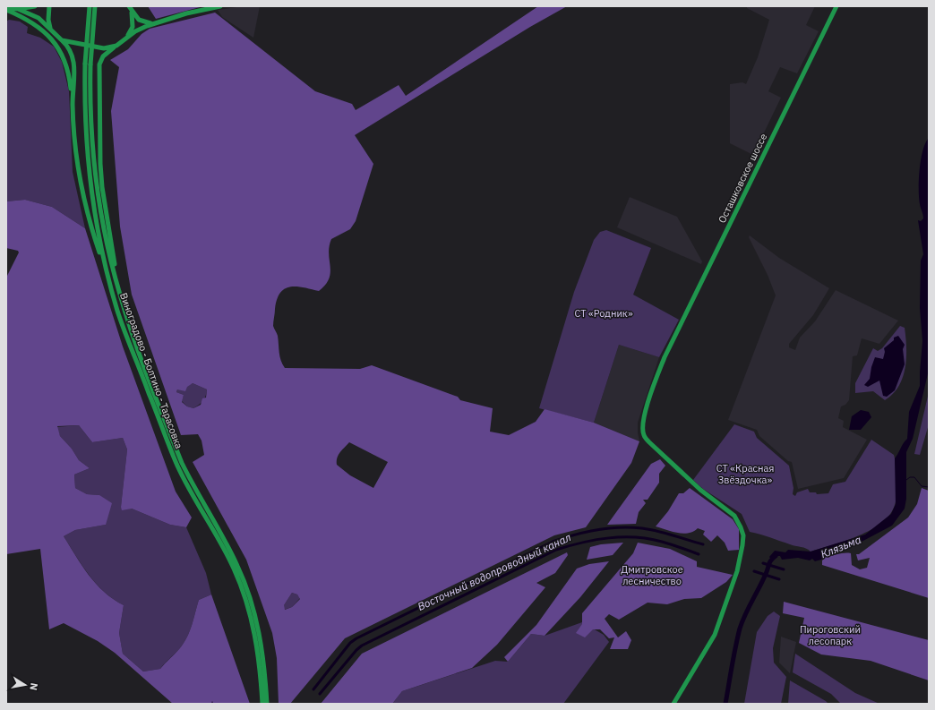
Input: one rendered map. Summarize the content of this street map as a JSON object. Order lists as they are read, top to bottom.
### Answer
{
  "streets": {
    "main road": ["Осташковское шоссе", "Виноградово - Болтино - Тарасовка"]
  },
  "water": ["Клязьма", "Восточный водопроводный канал"],
  "parks": [
    "СТ «Родник»",
    "СТ «Красная Звёздочка»",
    "Дмитровское лесничество",
    "Пироговский лесопарк"
  ],
  "north": "right"
}
